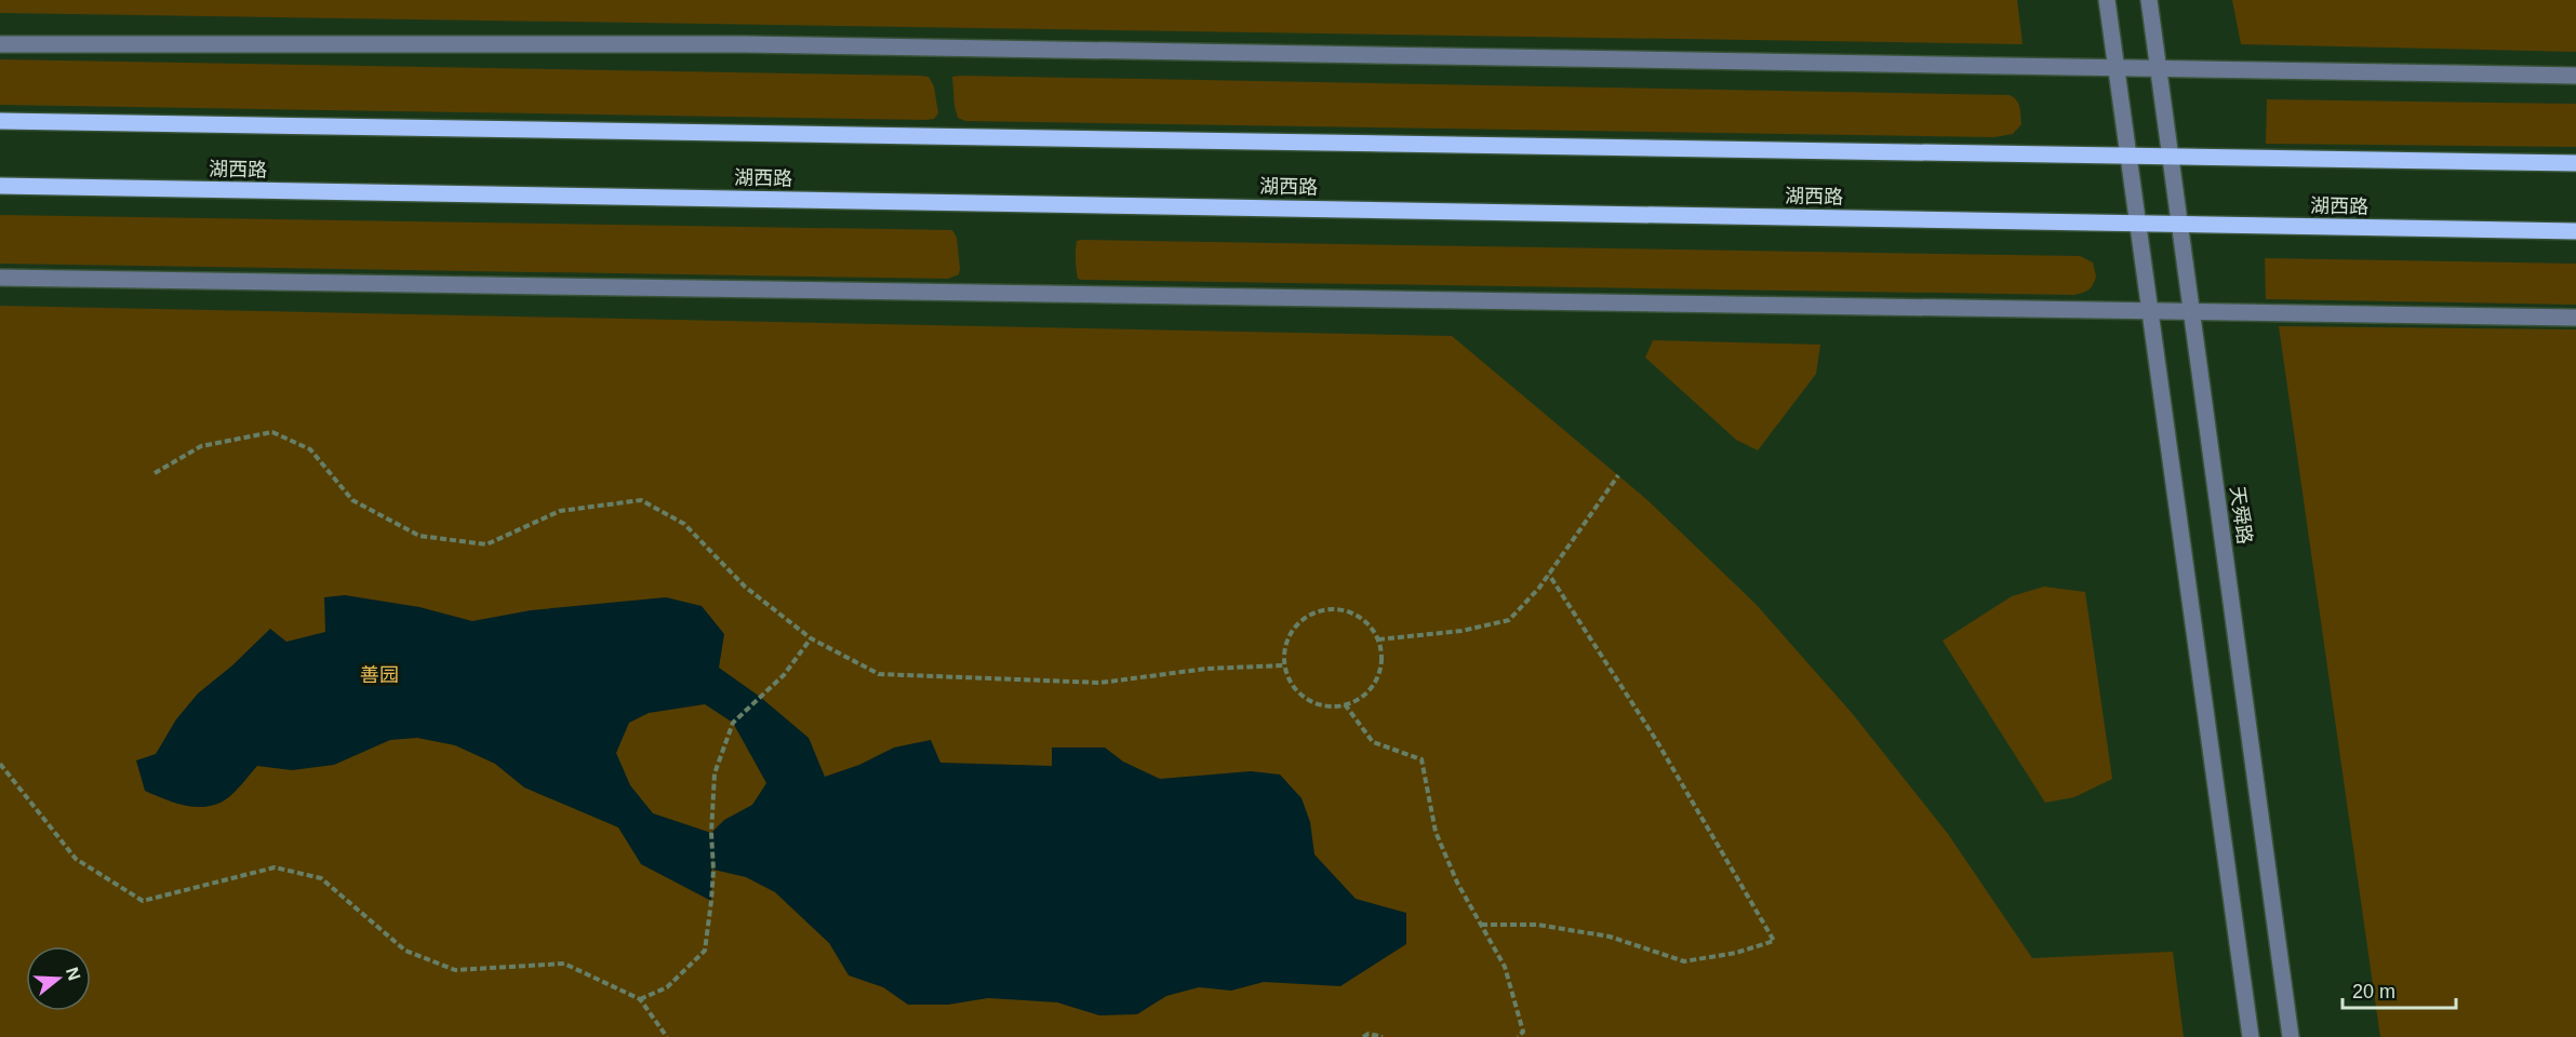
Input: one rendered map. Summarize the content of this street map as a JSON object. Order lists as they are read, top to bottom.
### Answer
{
  "streets": {
    "main road": ["湖西路"],
    "street": ["天舜路"]
  },
  "crossings": [
    ["湖西路", "天舜路"]
  ],
  "parks": ["善园"],
  "scale_bar": "20 m",
  "north": "right"
}
